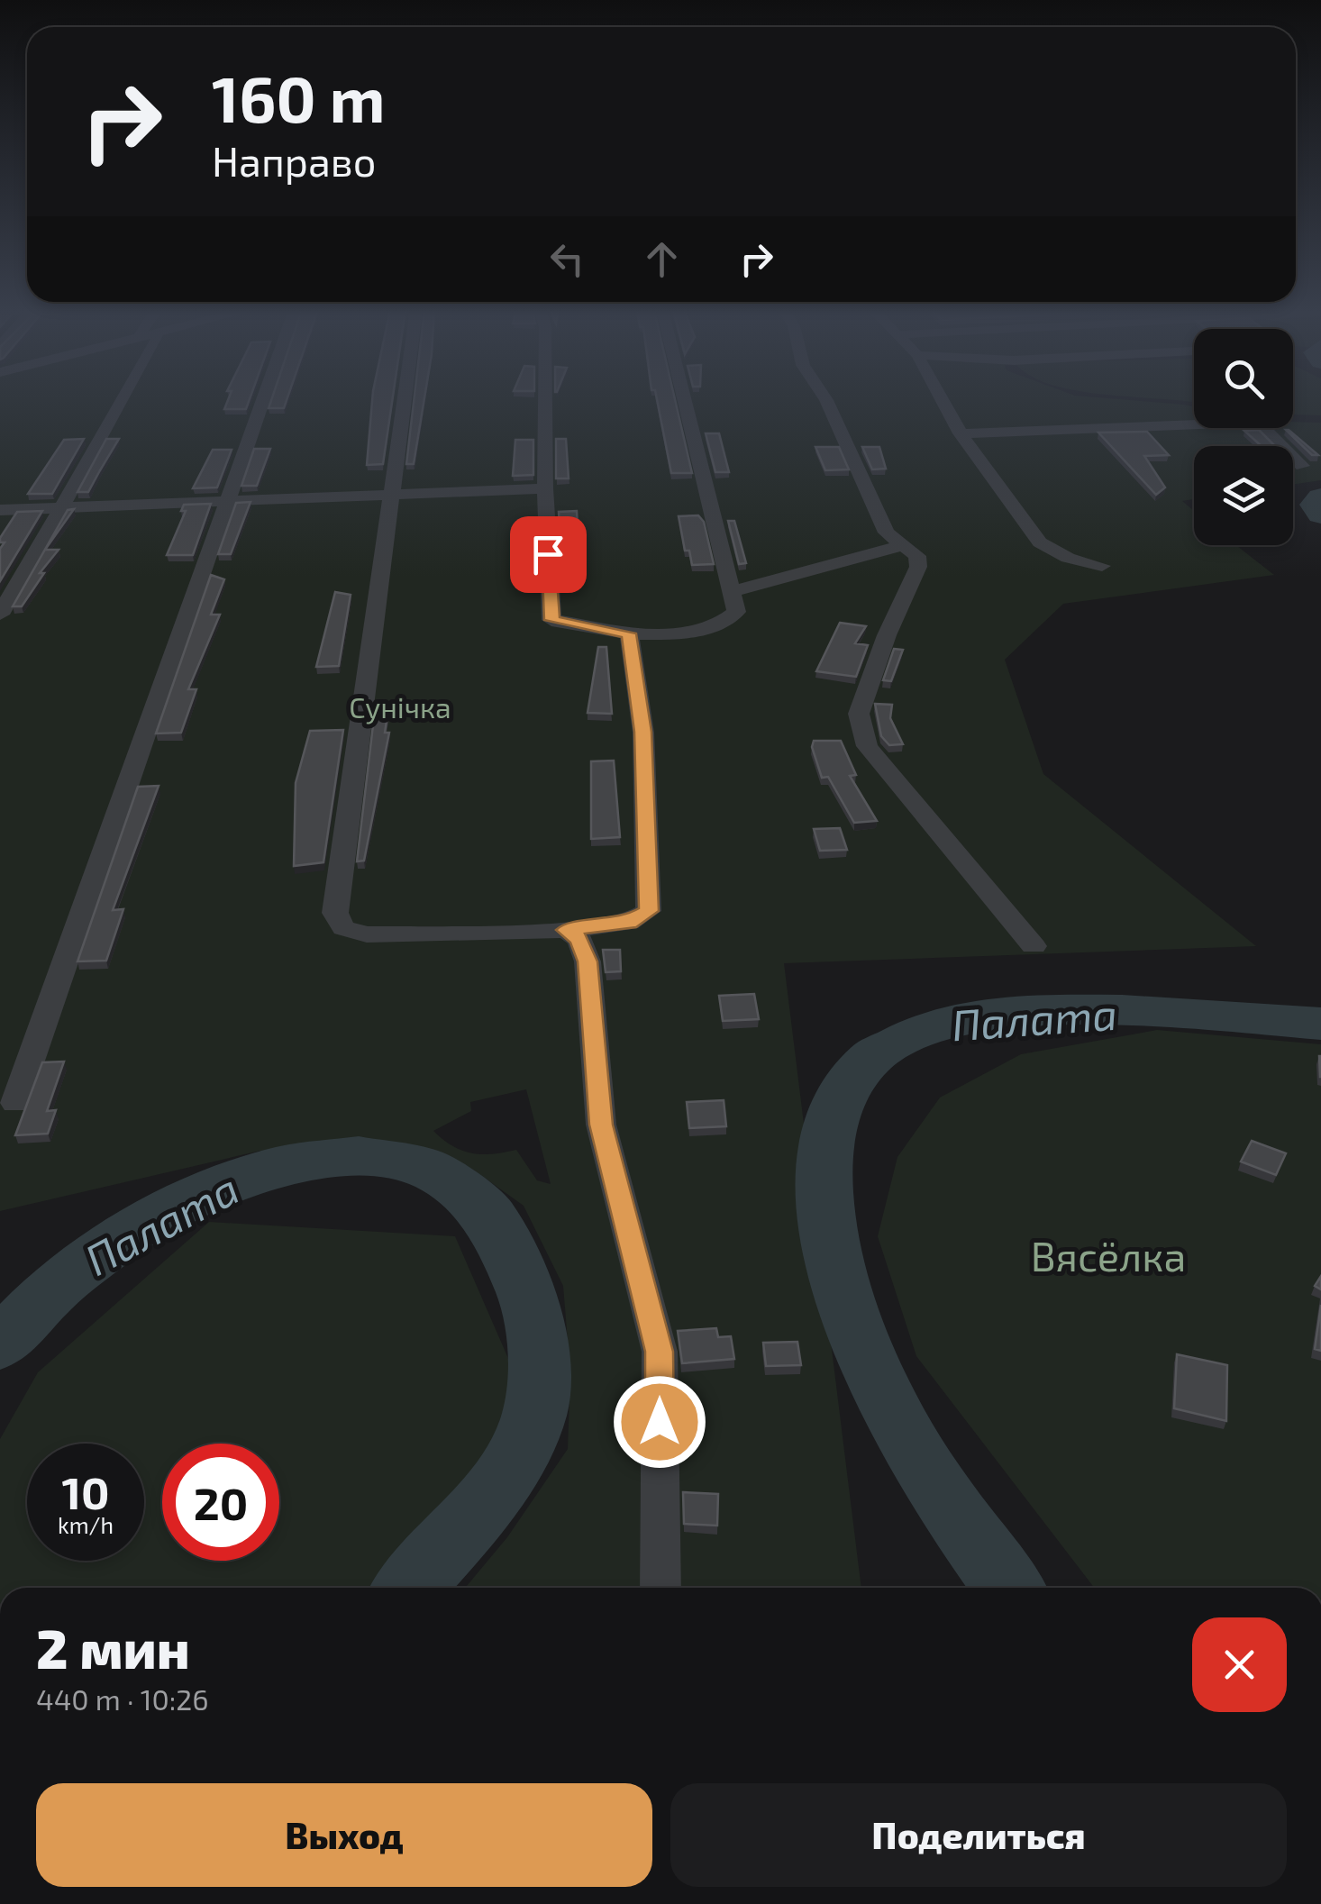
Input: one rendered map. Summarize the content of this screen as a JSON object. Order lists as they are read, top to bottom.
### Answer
{
  "water": ["Палата"],
  "parks": ["Сунічка", "Вясёлка"],
  "page": {
    "turn": ["160 m", "Направо"],
    "speed": "10 km/h",
    "limit": "20",
    "heading": ["2 мин", "440 m · 10:26"],
    "buttons": ["Выход", "Поделиться"]
  }
}
